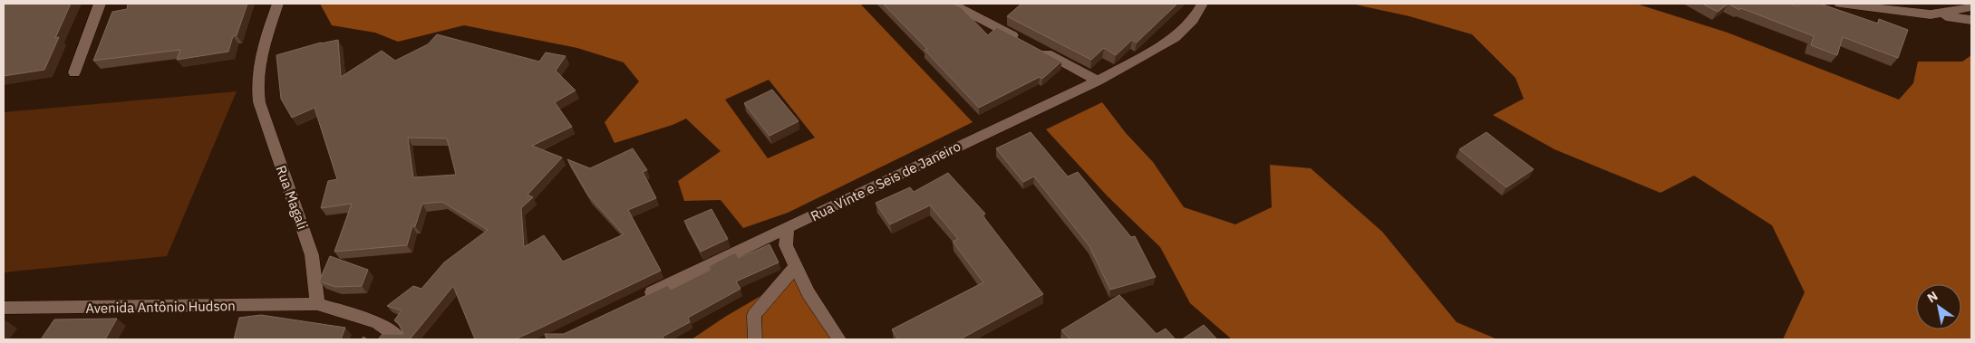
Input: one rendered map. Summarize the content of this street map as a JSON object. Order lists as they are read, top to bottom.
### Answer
{
  "streets": {
    "street": ["Rua Vinte e Seis de Janeiro", "Rua Magali", "Avenida Antônio Hudson"]
  },
  "crossings": [
    ["Rua Magali", "Avenida Antônio Hudson"]
  ],
  "north": "top left"
}
